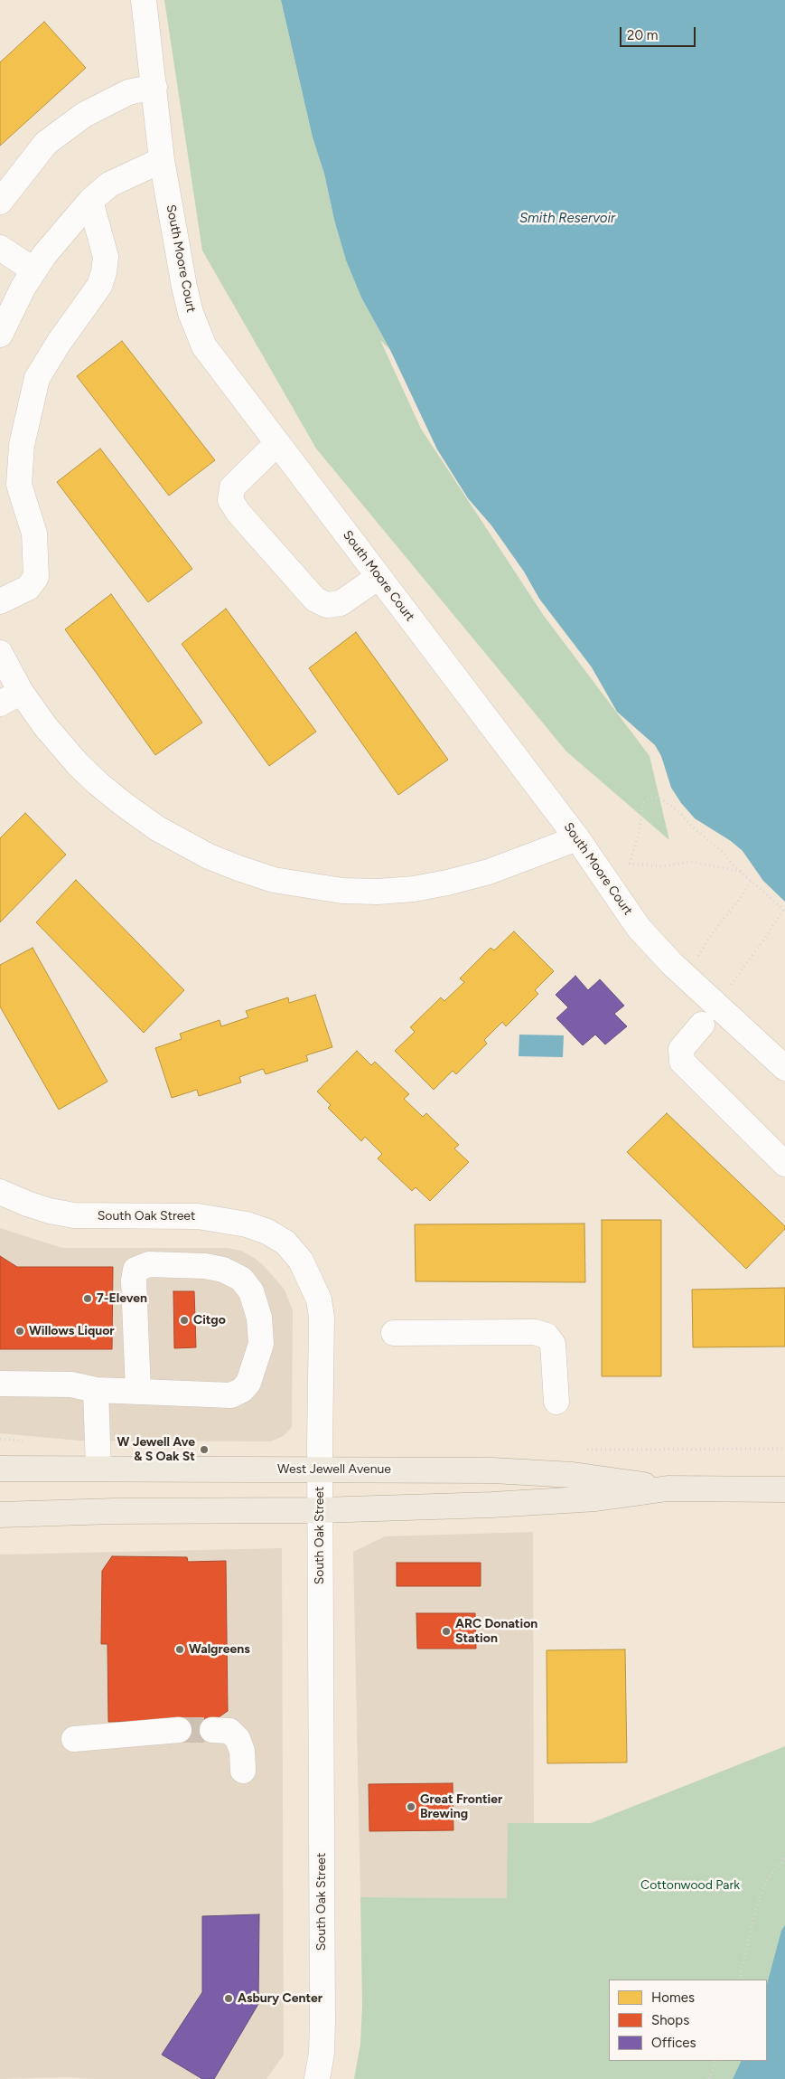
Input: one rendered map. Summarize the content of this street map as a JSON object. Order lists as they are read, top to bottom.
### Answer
{
  "streets": {
    "main road": ["West Jewell Avenue"],
    "street": ["South Moore Court", "South Oak Street"]
  },
  "crossings": [
    ["South Oak Street", "West Jewell Avenue"]
  ],
  "water": ["Smith Reservoir"],
  "parks": ["Cottonwood Park"],
  "places": [
    "7-Eleven",
    "Citgo",
    "Willows Liquor",
    "W Jewell Ave & S Oak St",
    "ARC Donation Station",
    "Walgreens",
    "Great Frontier Brewing",
    "Asbury Center"
  ],
  "legend": ["Homes", "Shops", "Offices"],
  "scale_bar": "20 m"
}
